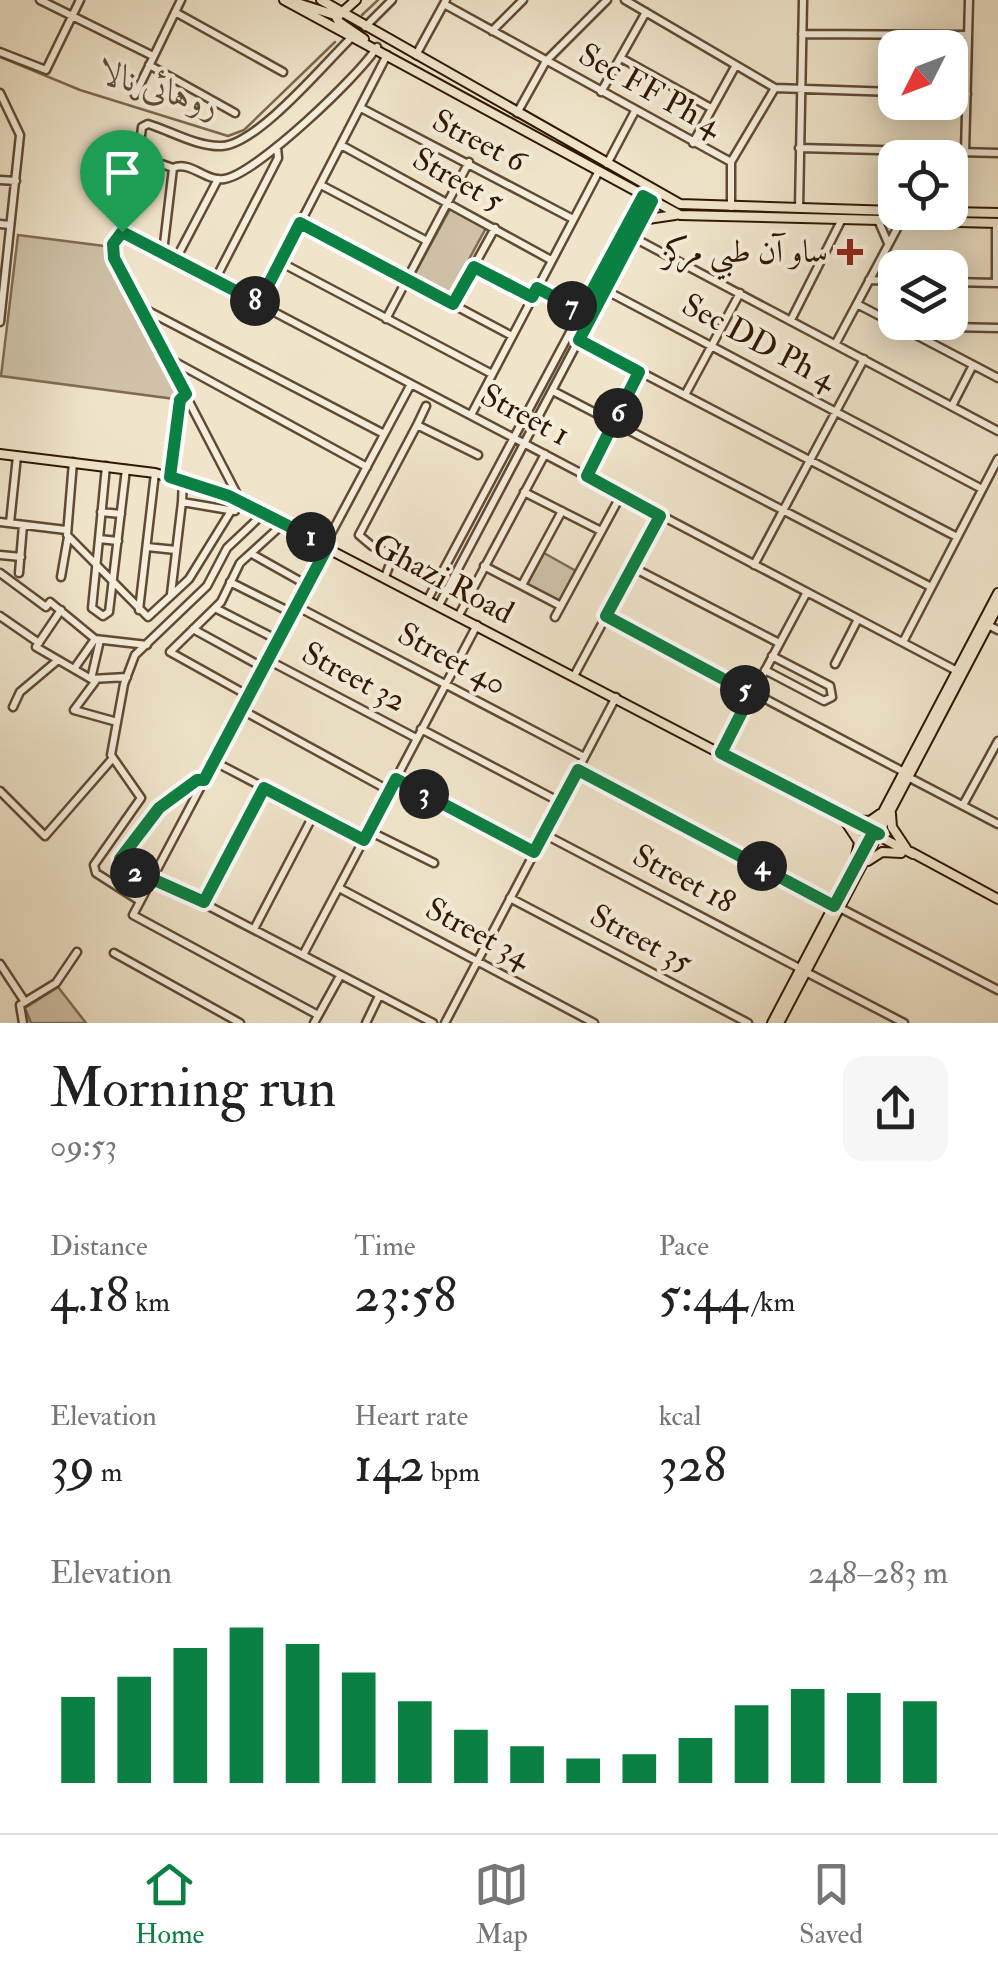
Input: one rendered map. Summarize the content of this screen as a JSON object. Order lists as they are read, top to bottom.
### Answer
{
  "streets": {
    "main road": ["Ghazi Road"],
    "street": [
      "Sec FF Ph 4",
      "Street 6",
      "Street 5",
      "Sec DD Ph 4",
      "Street 1",
      "Street 40",
      "Street 32",
      "Street 18",
      "Street 34",
      "Street 35"
    ]
  },
  "crossings": [
    ["Sec DD Ph 4", "Street 1"]
  ],
  "water": ["روہائی نالا"],
  "places": {
    "health": ["ساو آن طبي مرکز"]
  },
  "north": "bottom left",
  "page": {
    "pins": [
      "8",
      "7",
      "6",
      "1",
      "5",
      "3",
      "4",
      "2"
    ],
    "heading": ["Morning run", "09:53"],
    "stats": [
      ["Distance", "4.18 km"],
      ["Time", "23:58"],
      ["Pace", "5:44 /km"],
      ["Elevation", "39 m"],
      ["Heart rate", "142 bpm"],
      ["kcal", "328"]
    ],
    "chart": ["Elevation", "248–283 m"],
    "tabs": ["Home", "Map", "Saved"]
  }
}
